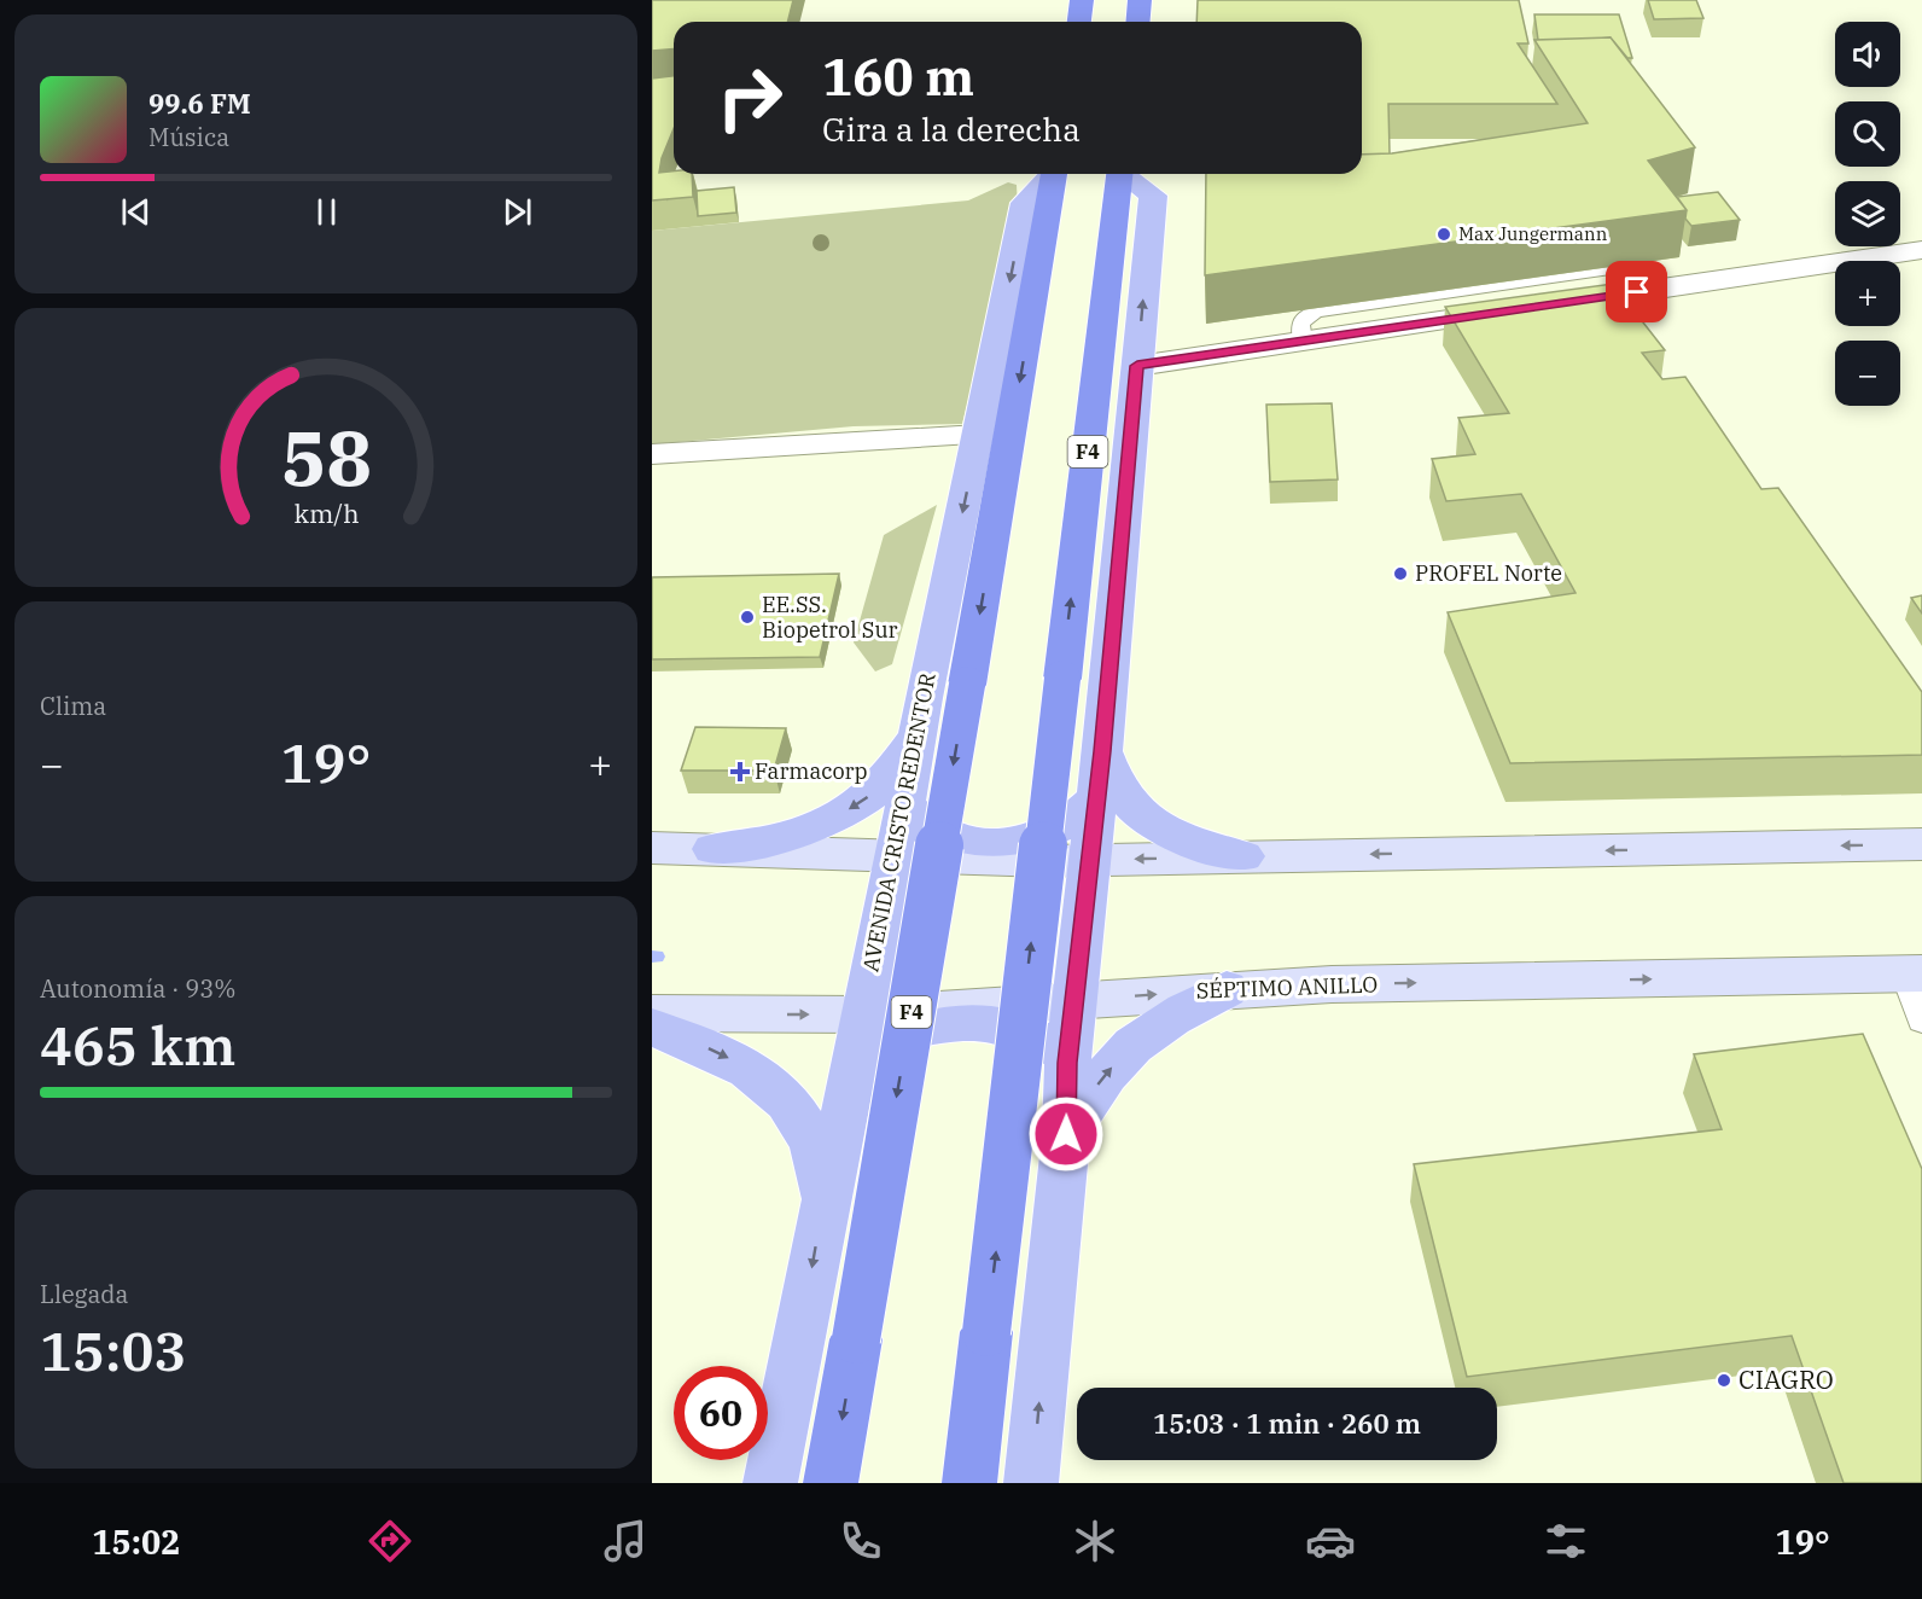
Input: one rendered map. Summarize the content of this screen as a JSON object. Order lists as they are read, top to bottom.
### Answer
{
  "streets": {
    "highway": ["F4", "AVENIDA CRISTO REDENTOR"],
    "main road": ["SÉPTIMO ANILLO"]
  },
  "crossings": [
    ["AVENIDA CRISTO REDENTOR", "SÉPTIMO ANILLO"]
  ],
  "places": {
    "other": [
      "Max Jungermann",
      "PROFEL Norte",
      "EE.SS. Biopetrol Sur",
      "CIAGRO"
    ],
    "health": ["Farmacorp"]
  },
  "page": {
    "map_buttons": ["+", "−"],
    "turn": ["160 m", "Gira a la derecha"],
    "song": ["99.6 FM", "Música"],
    "tile": [
      "Clima",
      ["Autonomía · 93%", "465 km"],
      ["Llegada", "15:03"]
    ],
    "heat": ["−", "19°", "+"],
    "limit": "60",
    "trip": "15:03 · 1 min · 260 m",
    "tabs": ["15:02", "19°"],
    "gauge": ["58", "km/h"]
  }
}
